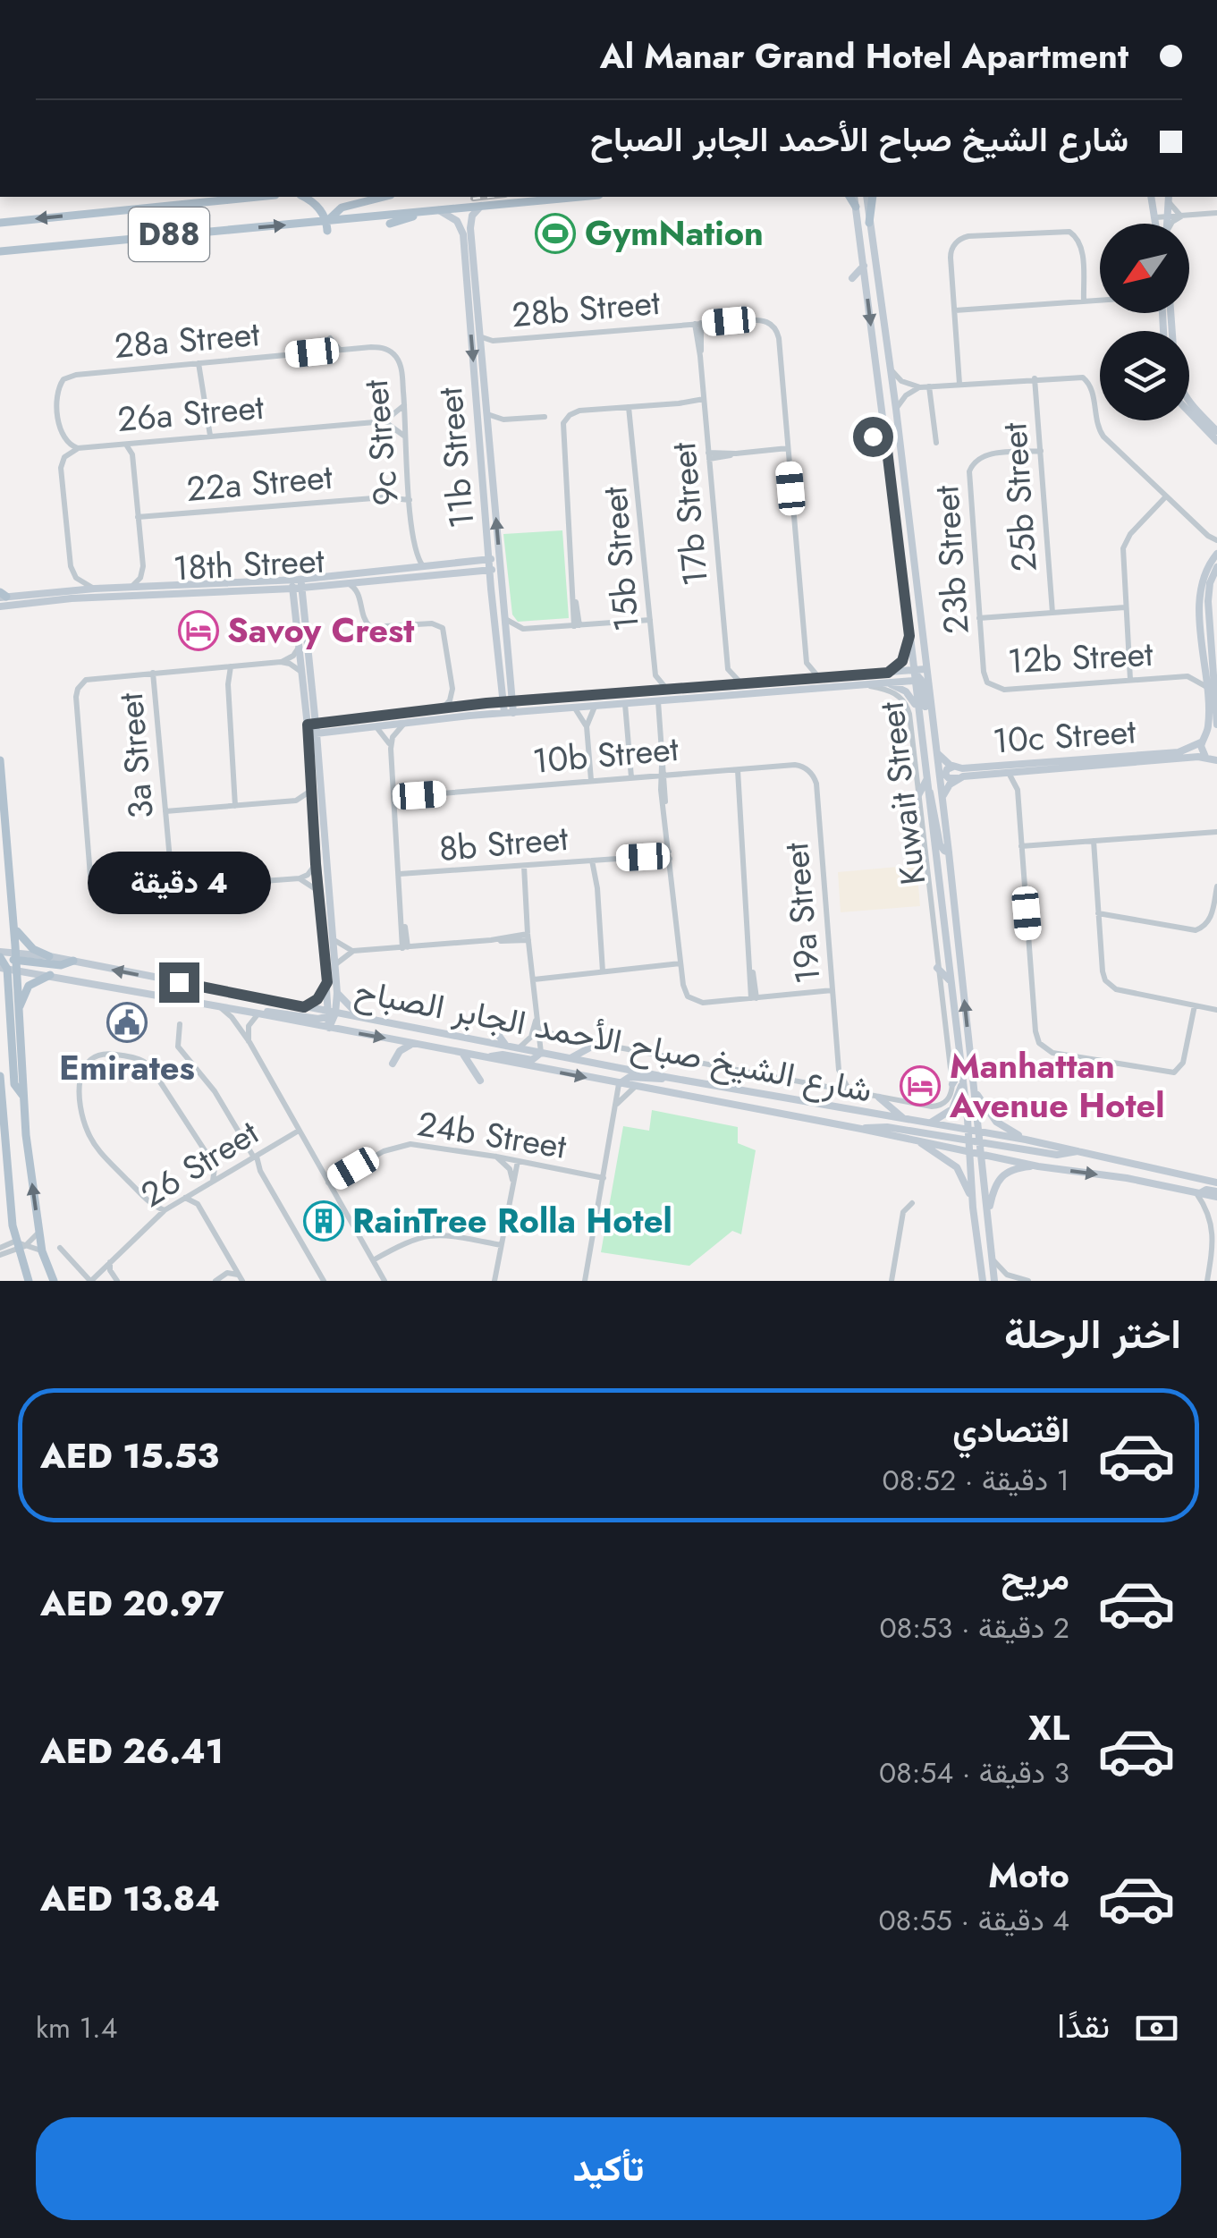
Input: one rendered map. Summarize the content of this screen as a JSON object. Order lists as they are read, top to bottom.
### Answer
{
  "streets": {
    "main road": [
      "D88",
      "11b Street",
      "18th Street",
      "10c Street",
      "Kuwait Street",
      "شارع الشيخ صباح الأحمد الجابر الصباح"
    ],
    "street": [
      "28b Street",
      "28a Street",
      "26a Street",
      "9c Street",
      "22a Street",
      "25b Street",
      "17b Street",
      "15b Street",
      "23b Street",
      "12b Street",
      "10b Street",
      "3a Street",
      "8b Street",
      "19a Street",
      "24b Street",
      "26 Street"
    ]
  },
  "crossings": [
    ["D88", "11b Street"],
    ["28b Street", "11b Street"],
    ["28b Street", "17b Street"],
    ["28a Street", "26a Street"],
    ["28a Street", "9c Street"],
    ["9c Street", "22a Street"],
    ["9c Street", "18th Street"],
    ["11b Street", "18th Street"],
    ["25b Street", "23b Street"],
    ["23b Street", "12b Street"],
    ["10c Street", "Kuwait Street"],
    ["10b Street", "19a Street"],
    ["Kuwait Street", "شارع الشيخ صباح الأحمد الجابر الصباح"]
  ],
  "places": {
    "sports": ["GymNation"],
    "hotel": ["Savoy Crest", "Manhattan Avenue Hotel"],
    "public building": ["Emirates"],
    "building": ["RainTree Rolla Hotel"]
  },
  "north": "bottom left",
  "page": {
    "banner": ["Al Manar Grand Hotel Apartment", "شارع الشيخ صباح الأحمد الجابر الصباح"],
    "bubble": "4 دقيقة",
    "heading": "اختر الرحلة",
    "list": [
      {
        "name": "اقتصادي",
        "note": "1 دقيقة · 08:52",
        "value": "AED 15.53"
      },
      {
        "name": "مريح",
        "note": "2 دقيقة · 08:53",
        "value": "AED 20.97"
      },
      {
        "name": "XL",
        "note": "3 دقيقة · 08:54",
        "value": "AED 26.41"
      },
      {
        "name": "Moto",
        "note": "4 دقيقة · 08:55",
        "value": "AED 13.84"
      }
    ],
    "pay": ["نقدًا", "1.4 km"],
    "buttons": "تأكيد"
  }
}
